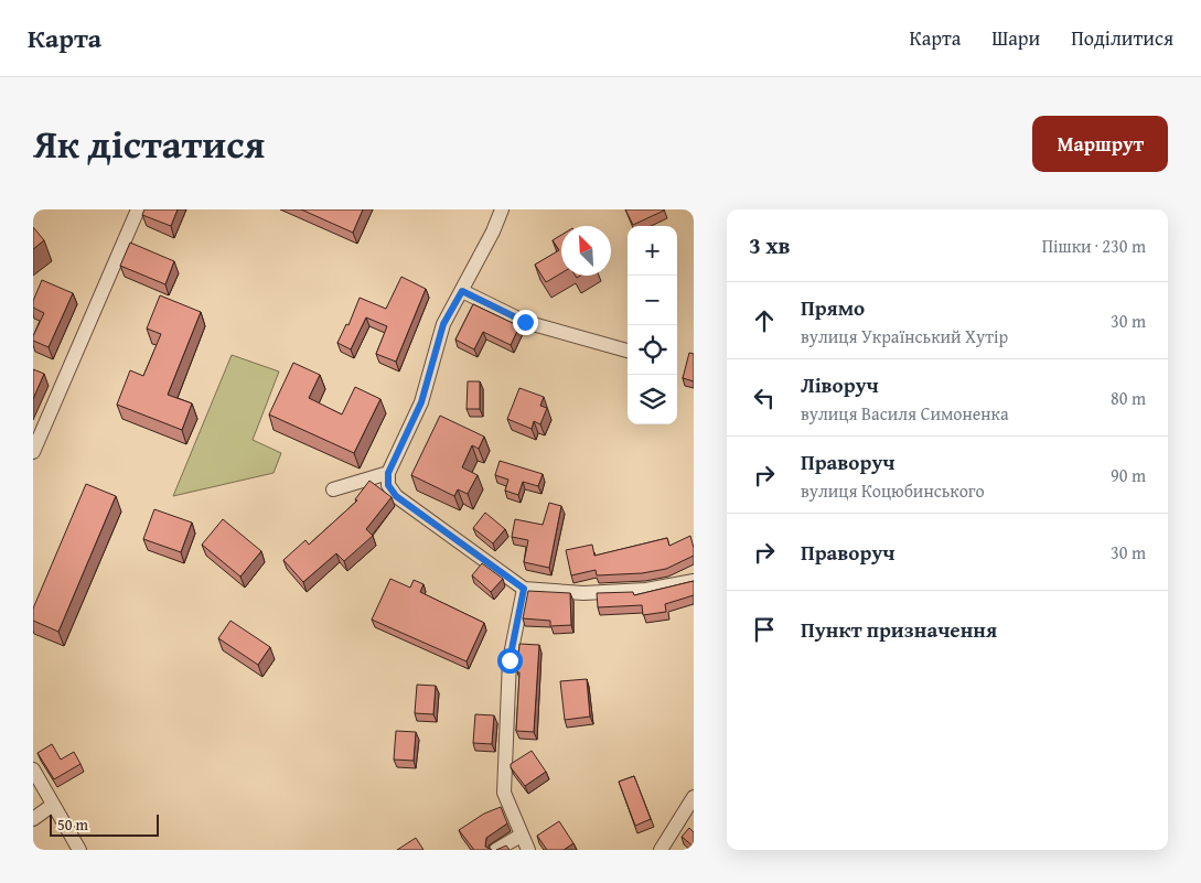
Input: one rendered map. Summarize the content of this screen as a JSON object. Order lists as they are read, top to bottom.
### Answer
{
  "scale_bar": "50 m",
  "north": "top left",
  "page": {
    "header": "Карта",
    "nav": ["Карта", "Шари", "Поділитися"],
    "title": "Як дістатися",
    "buttons": "Маршрут",
    "heading": ["3 хв", "Пішки · 230 m"],
    "map_buttons": ["+", "−"],
    "list": [
      ["Прямо", "вулиця Український Хутір", "30 m"],
      ["Ліворуч", "вулиця Василя Симоненка", "80 m"],
      ["Праворуч", "вулиця Коцюбинського", "90 m"],
      ["Праворуч", "30 m"],
      "Пункт призначення"
    ],
    "scale": "50 m"
  }
}
